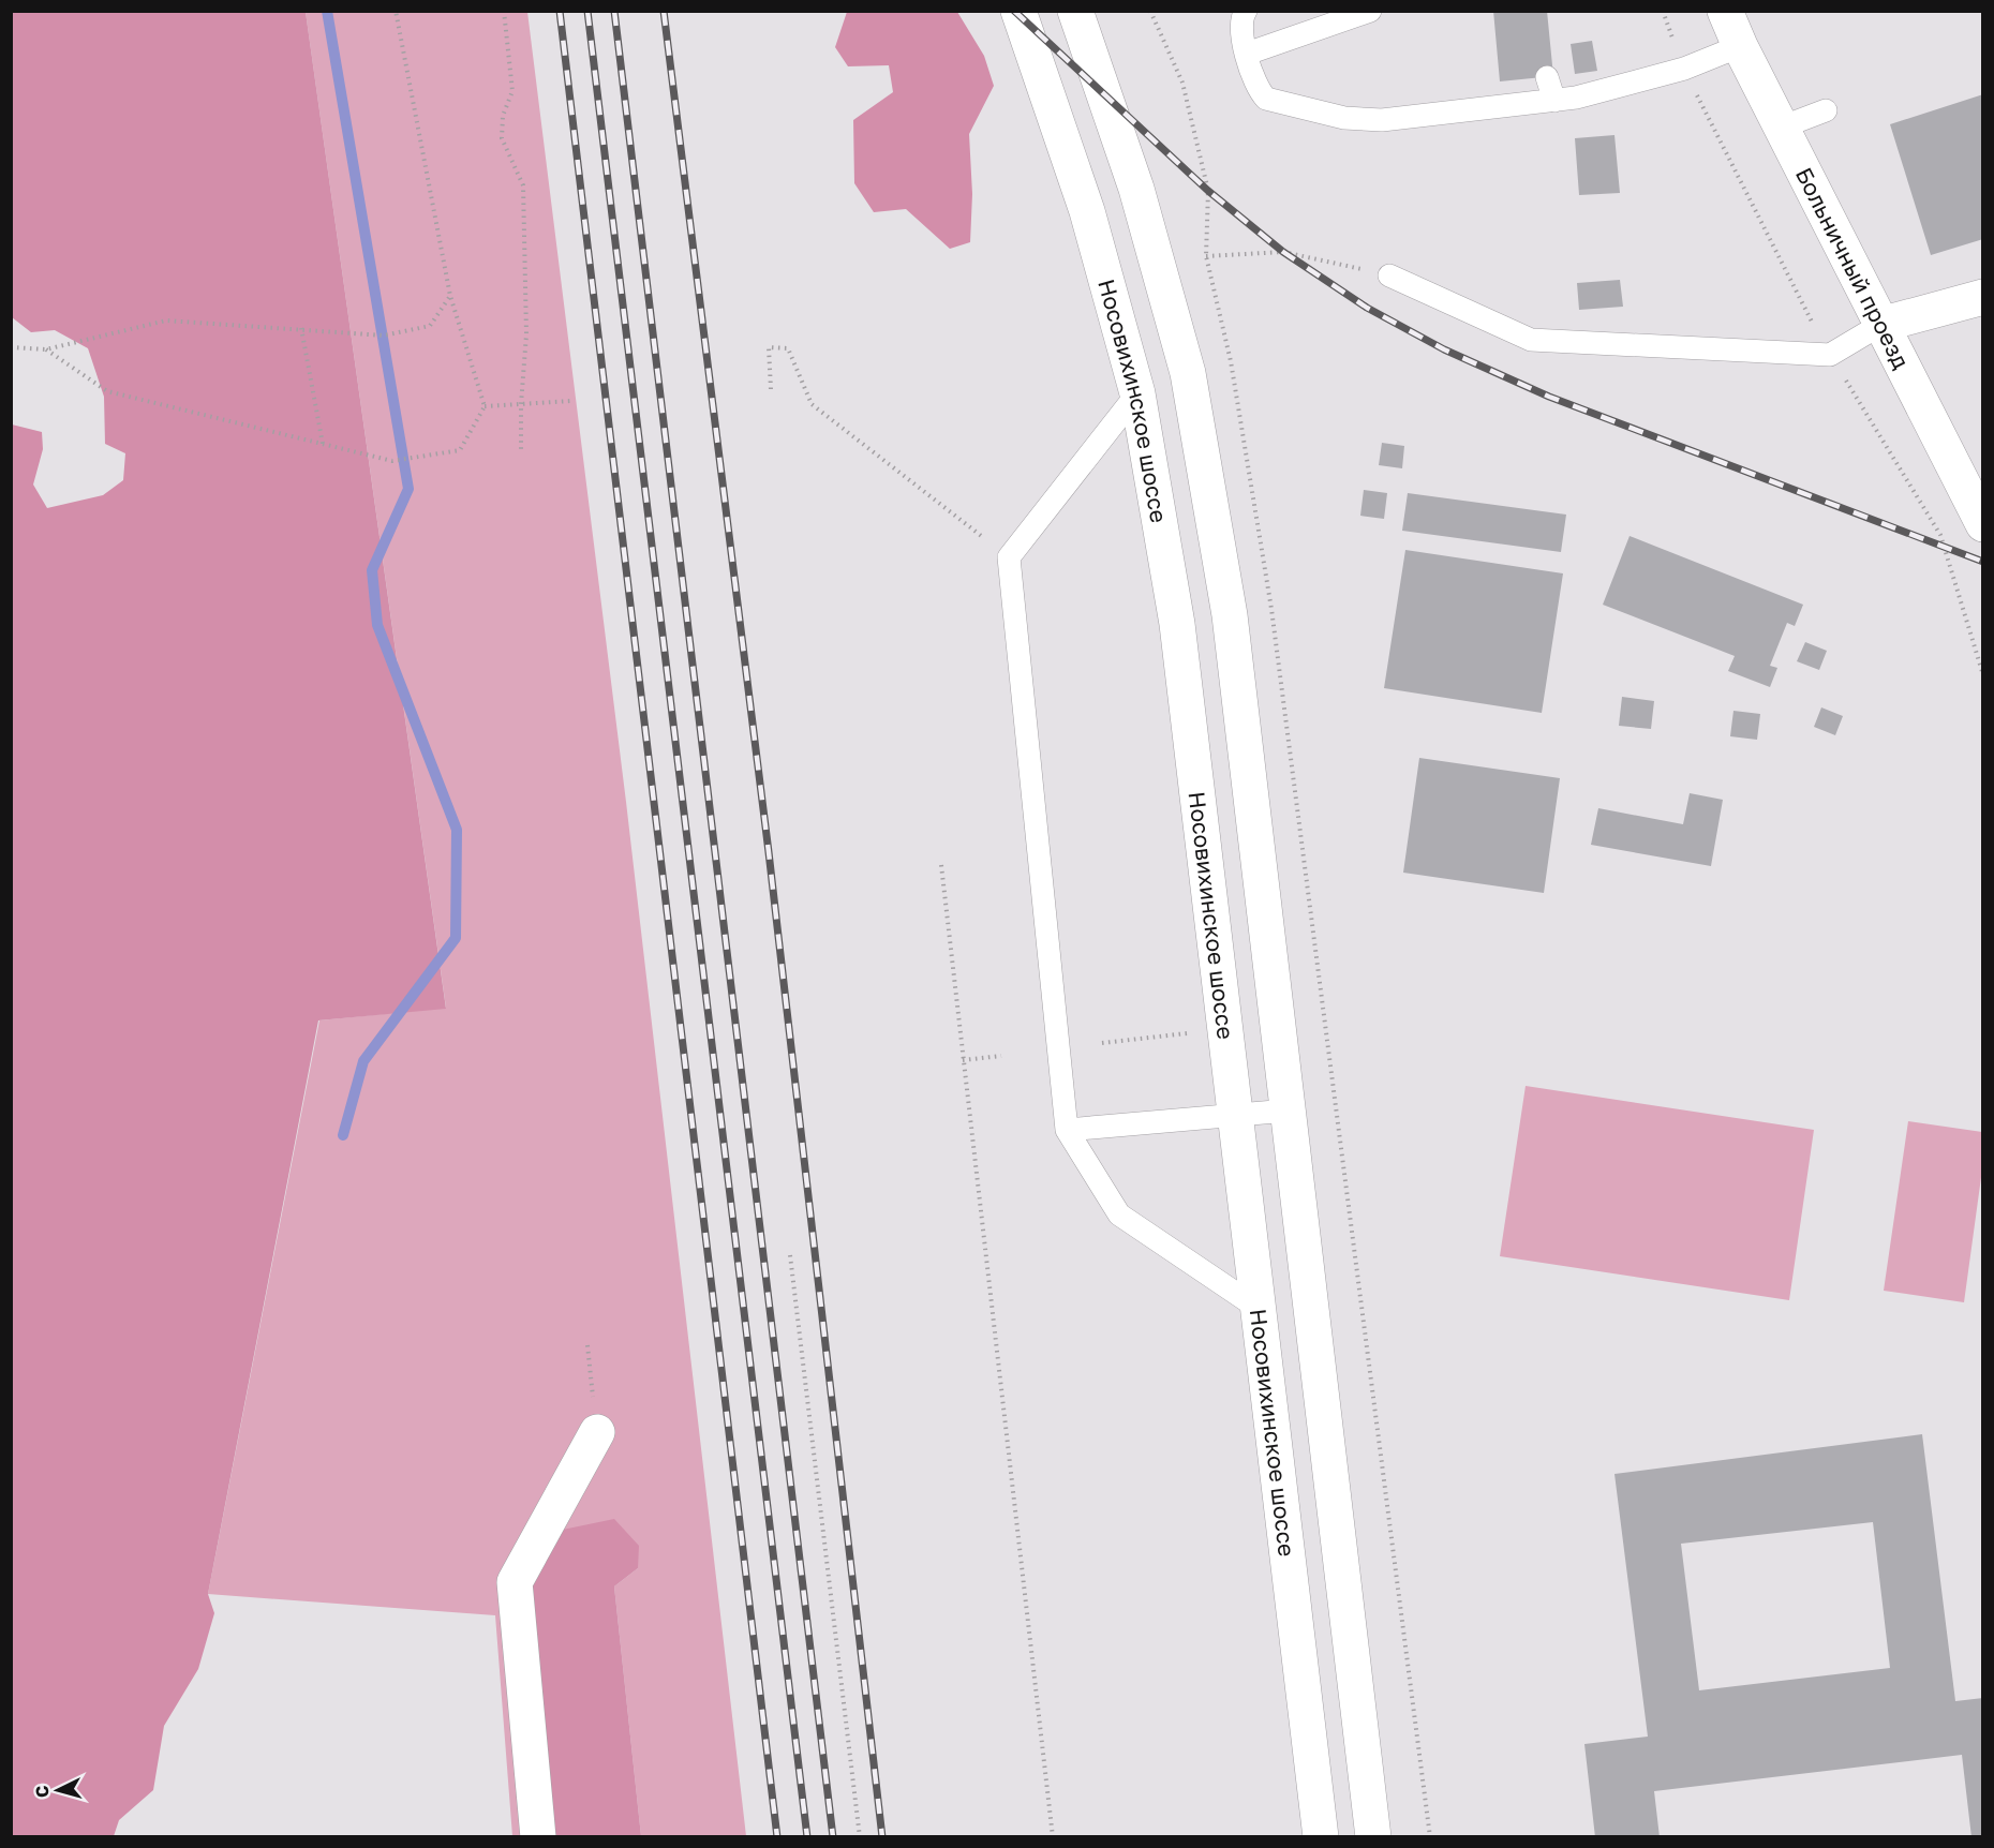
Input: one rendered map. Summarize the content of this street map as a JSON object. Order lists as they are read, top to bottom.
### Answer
{
  "streets": {
    "main road": ["Больничный проезд", "Носовихинское шоссе"]
  },
  "north": "left"
}
